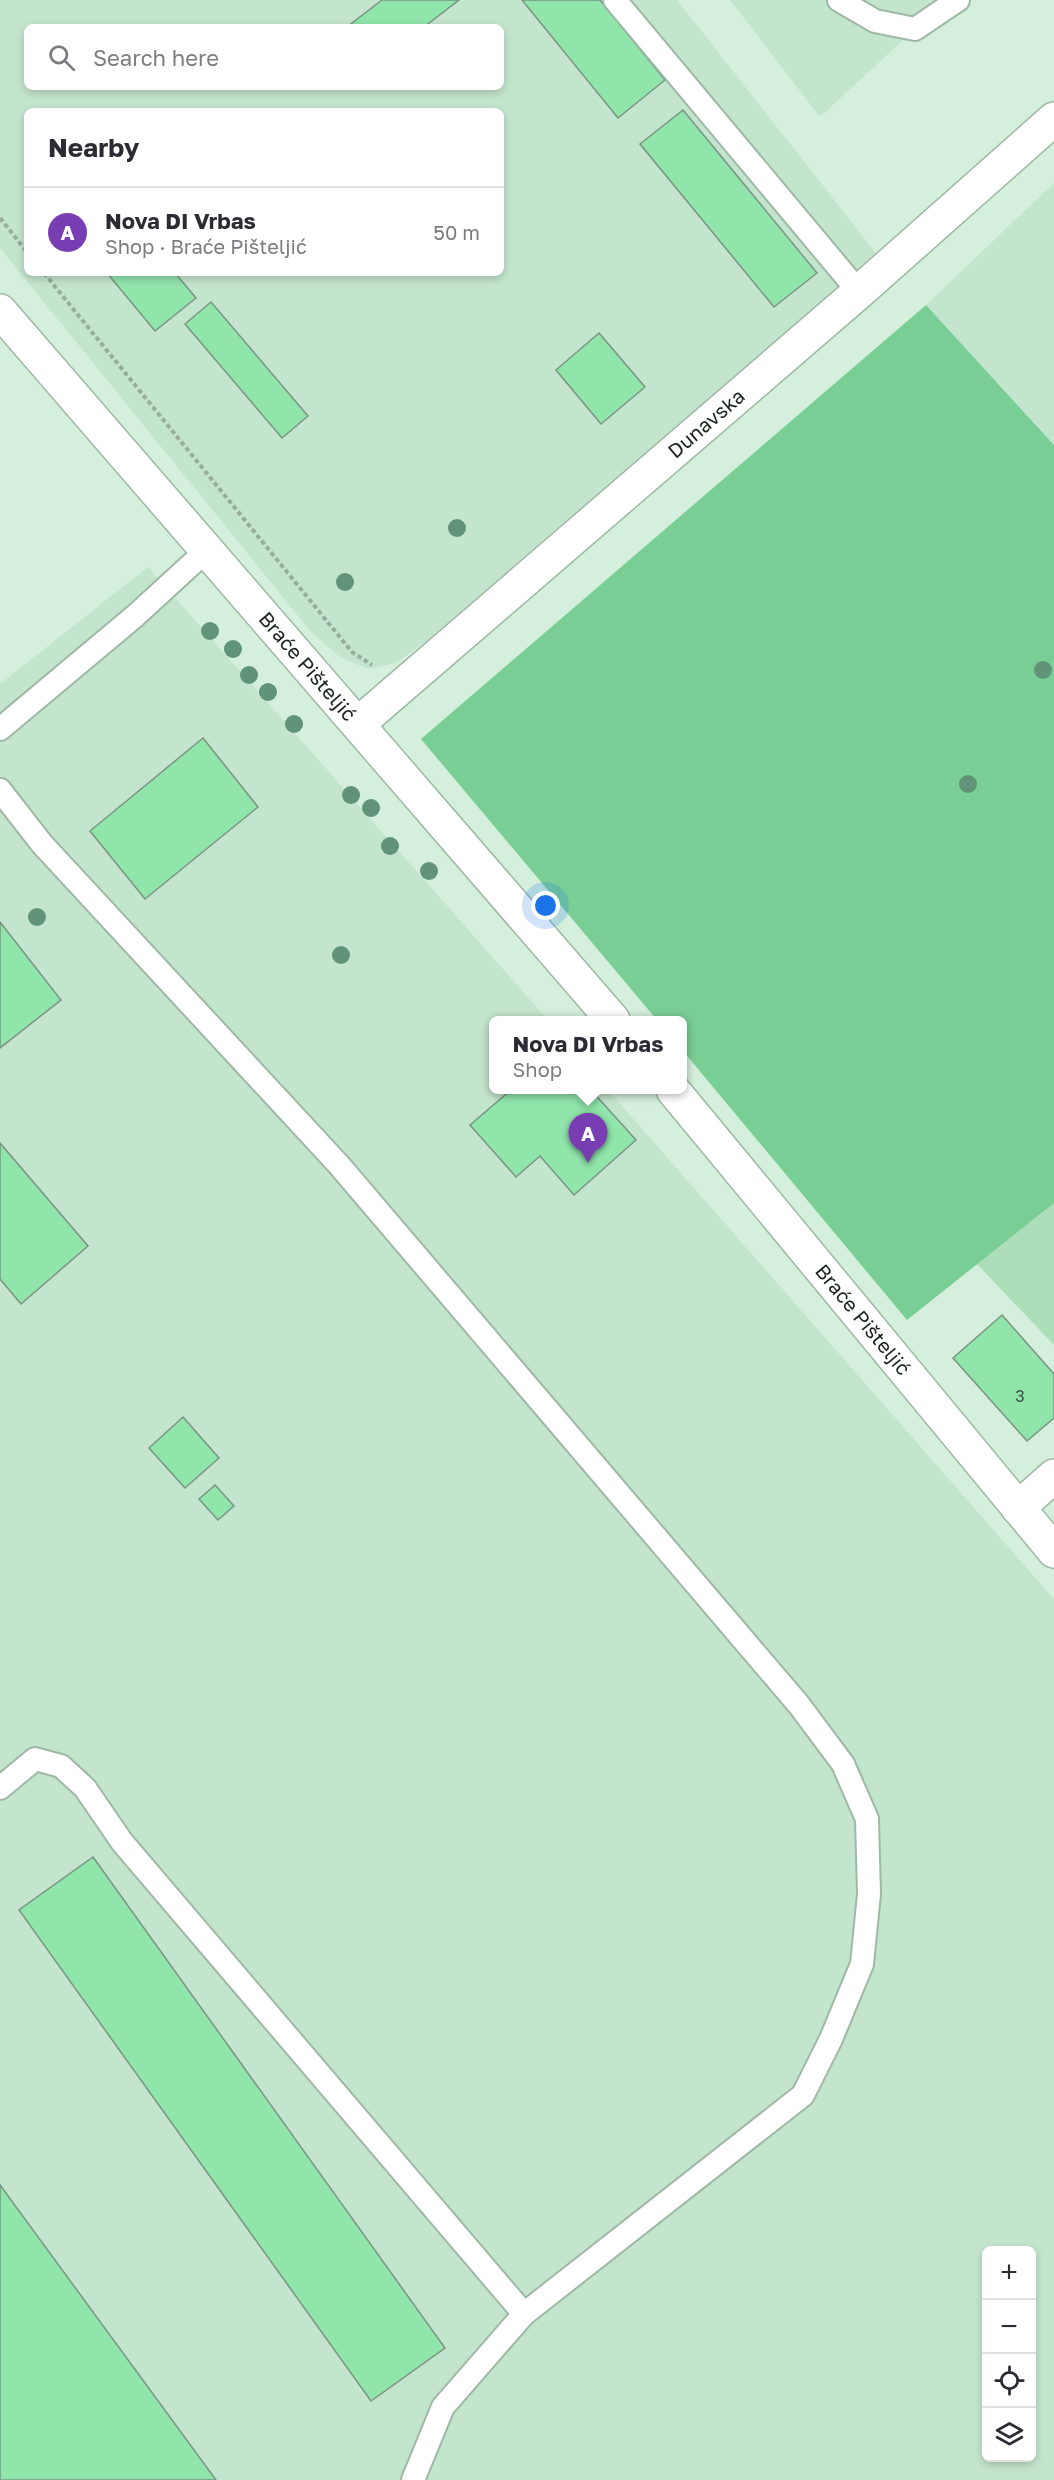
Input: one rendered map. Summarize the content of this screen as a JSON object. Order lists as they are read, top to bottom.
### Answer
{
  "streets": {
    "street": ["Dunavska", "Braće Pišteljić"]
  },
  "crossings": [
    ["Dunavska", "Braće Pišteljić"]
  ],
  "house_numbers": ["3"],
  "page": {
    "search": "Search here",
    "heading": "Nearby",
    "list": [
      {
        "mark": "A",
        "name": "Nova DI Vrbas",
        "note": "Shop · Braće Pišteljić",
        "value": "50 m"
      }
    ],
    "popup": ["Nova DI Vrbas", "Shop"],
    "pins": "A",
    "map_buttons": ["+", "−"]
  }
}
